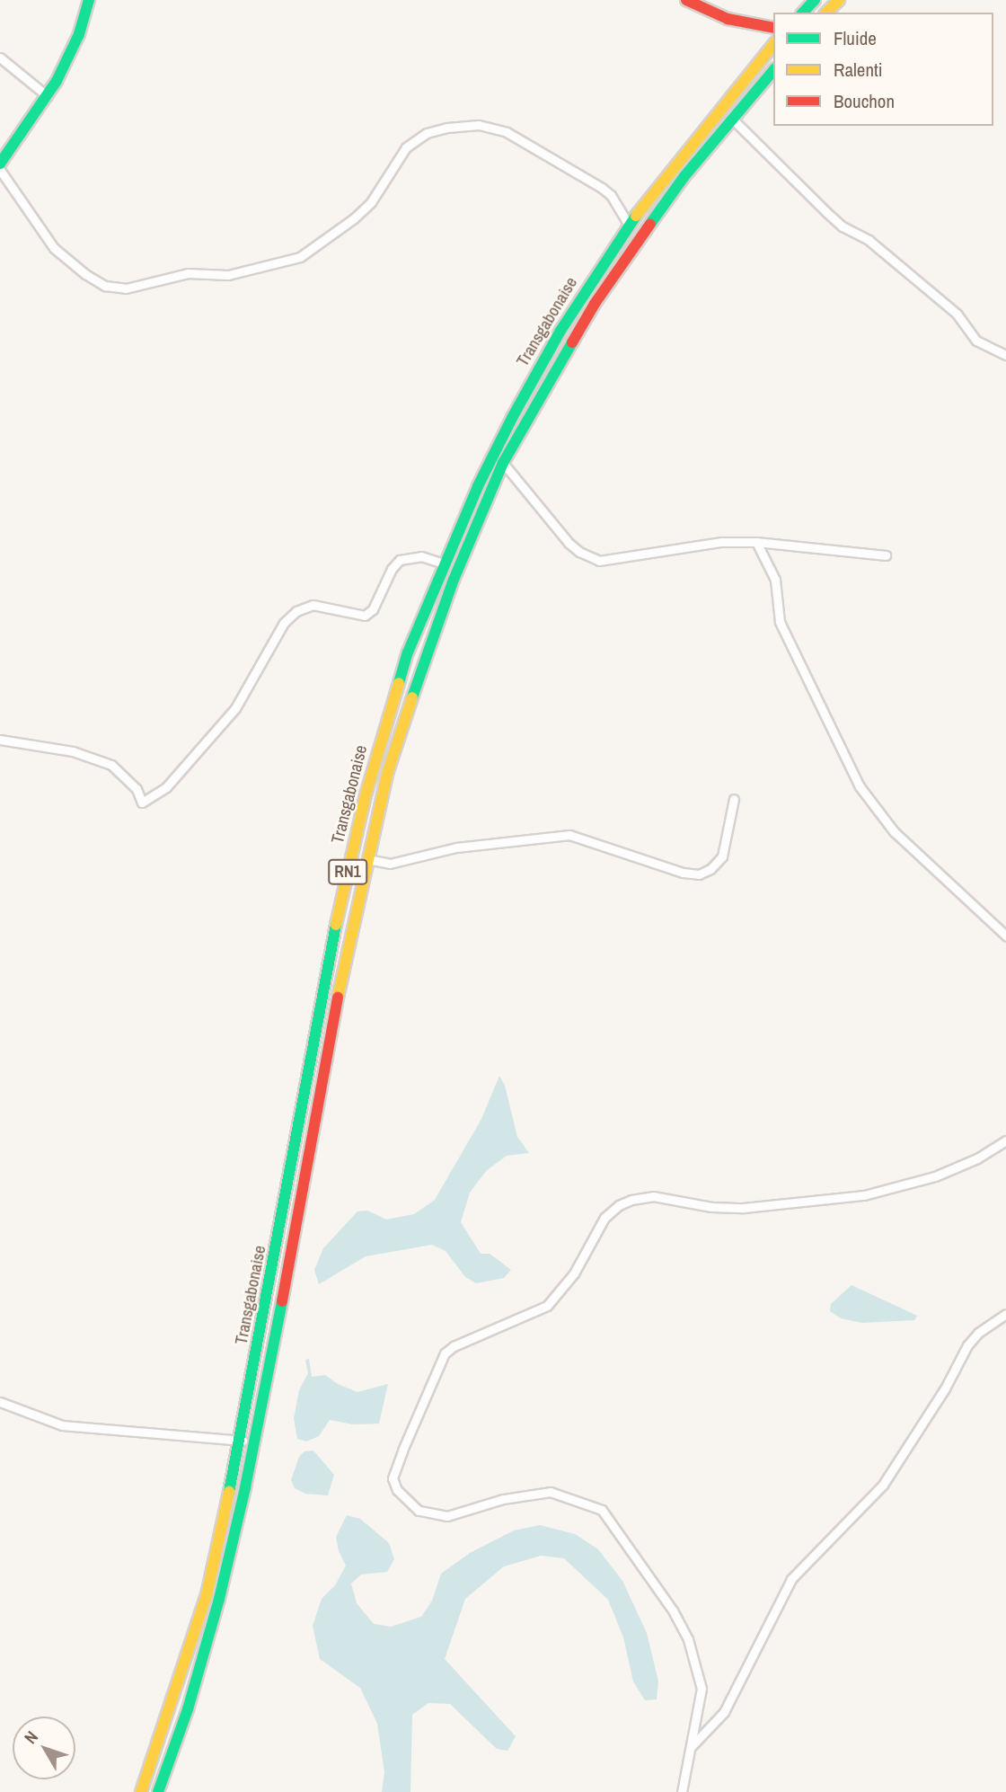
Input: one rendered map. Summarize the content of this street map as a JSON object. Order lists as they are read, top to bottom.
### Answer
{
  "streets": {
    "main road": ["Transgabonaise", "RN1"]
  },
  "legend": ["Fluide", "Ralenti", "Bouchon"],
  "north": "top left"
}
